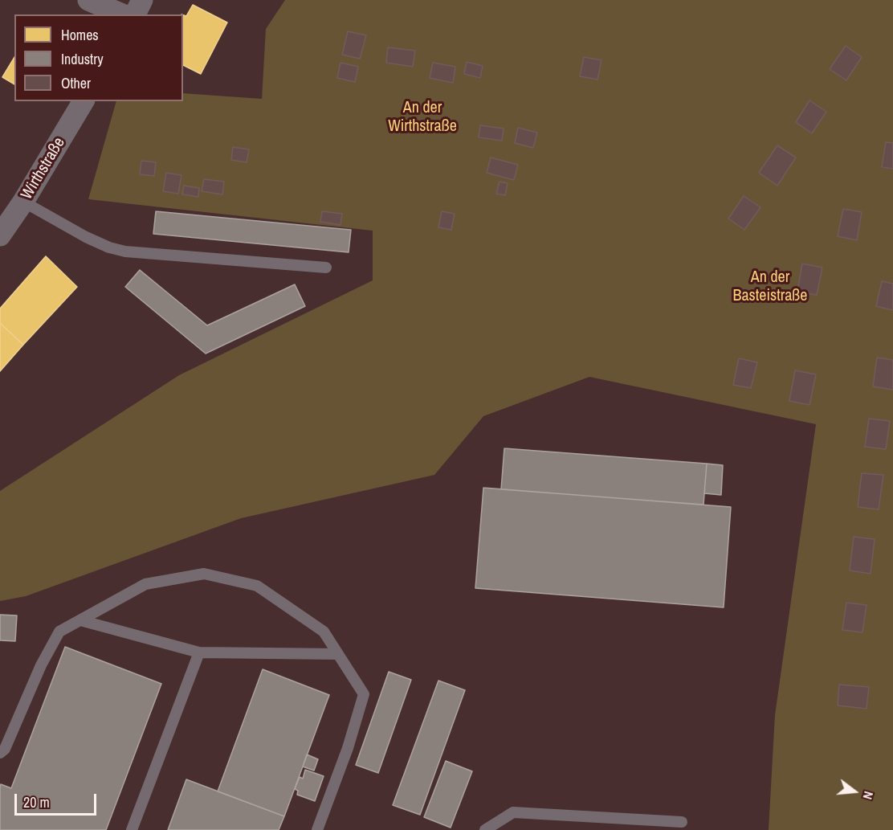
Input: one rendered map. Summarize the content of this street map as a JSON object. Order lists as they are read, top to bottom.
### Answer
{
  "streets": {
    "street": ["Wirthstraße"]
  },
  "parks": ["An der Wirthstraße", "An der Basteistraße"],
  "legend": ["Homes", "Industry", "Other"],
  "scale_bar": "20 m",
  "north": "right"
}
